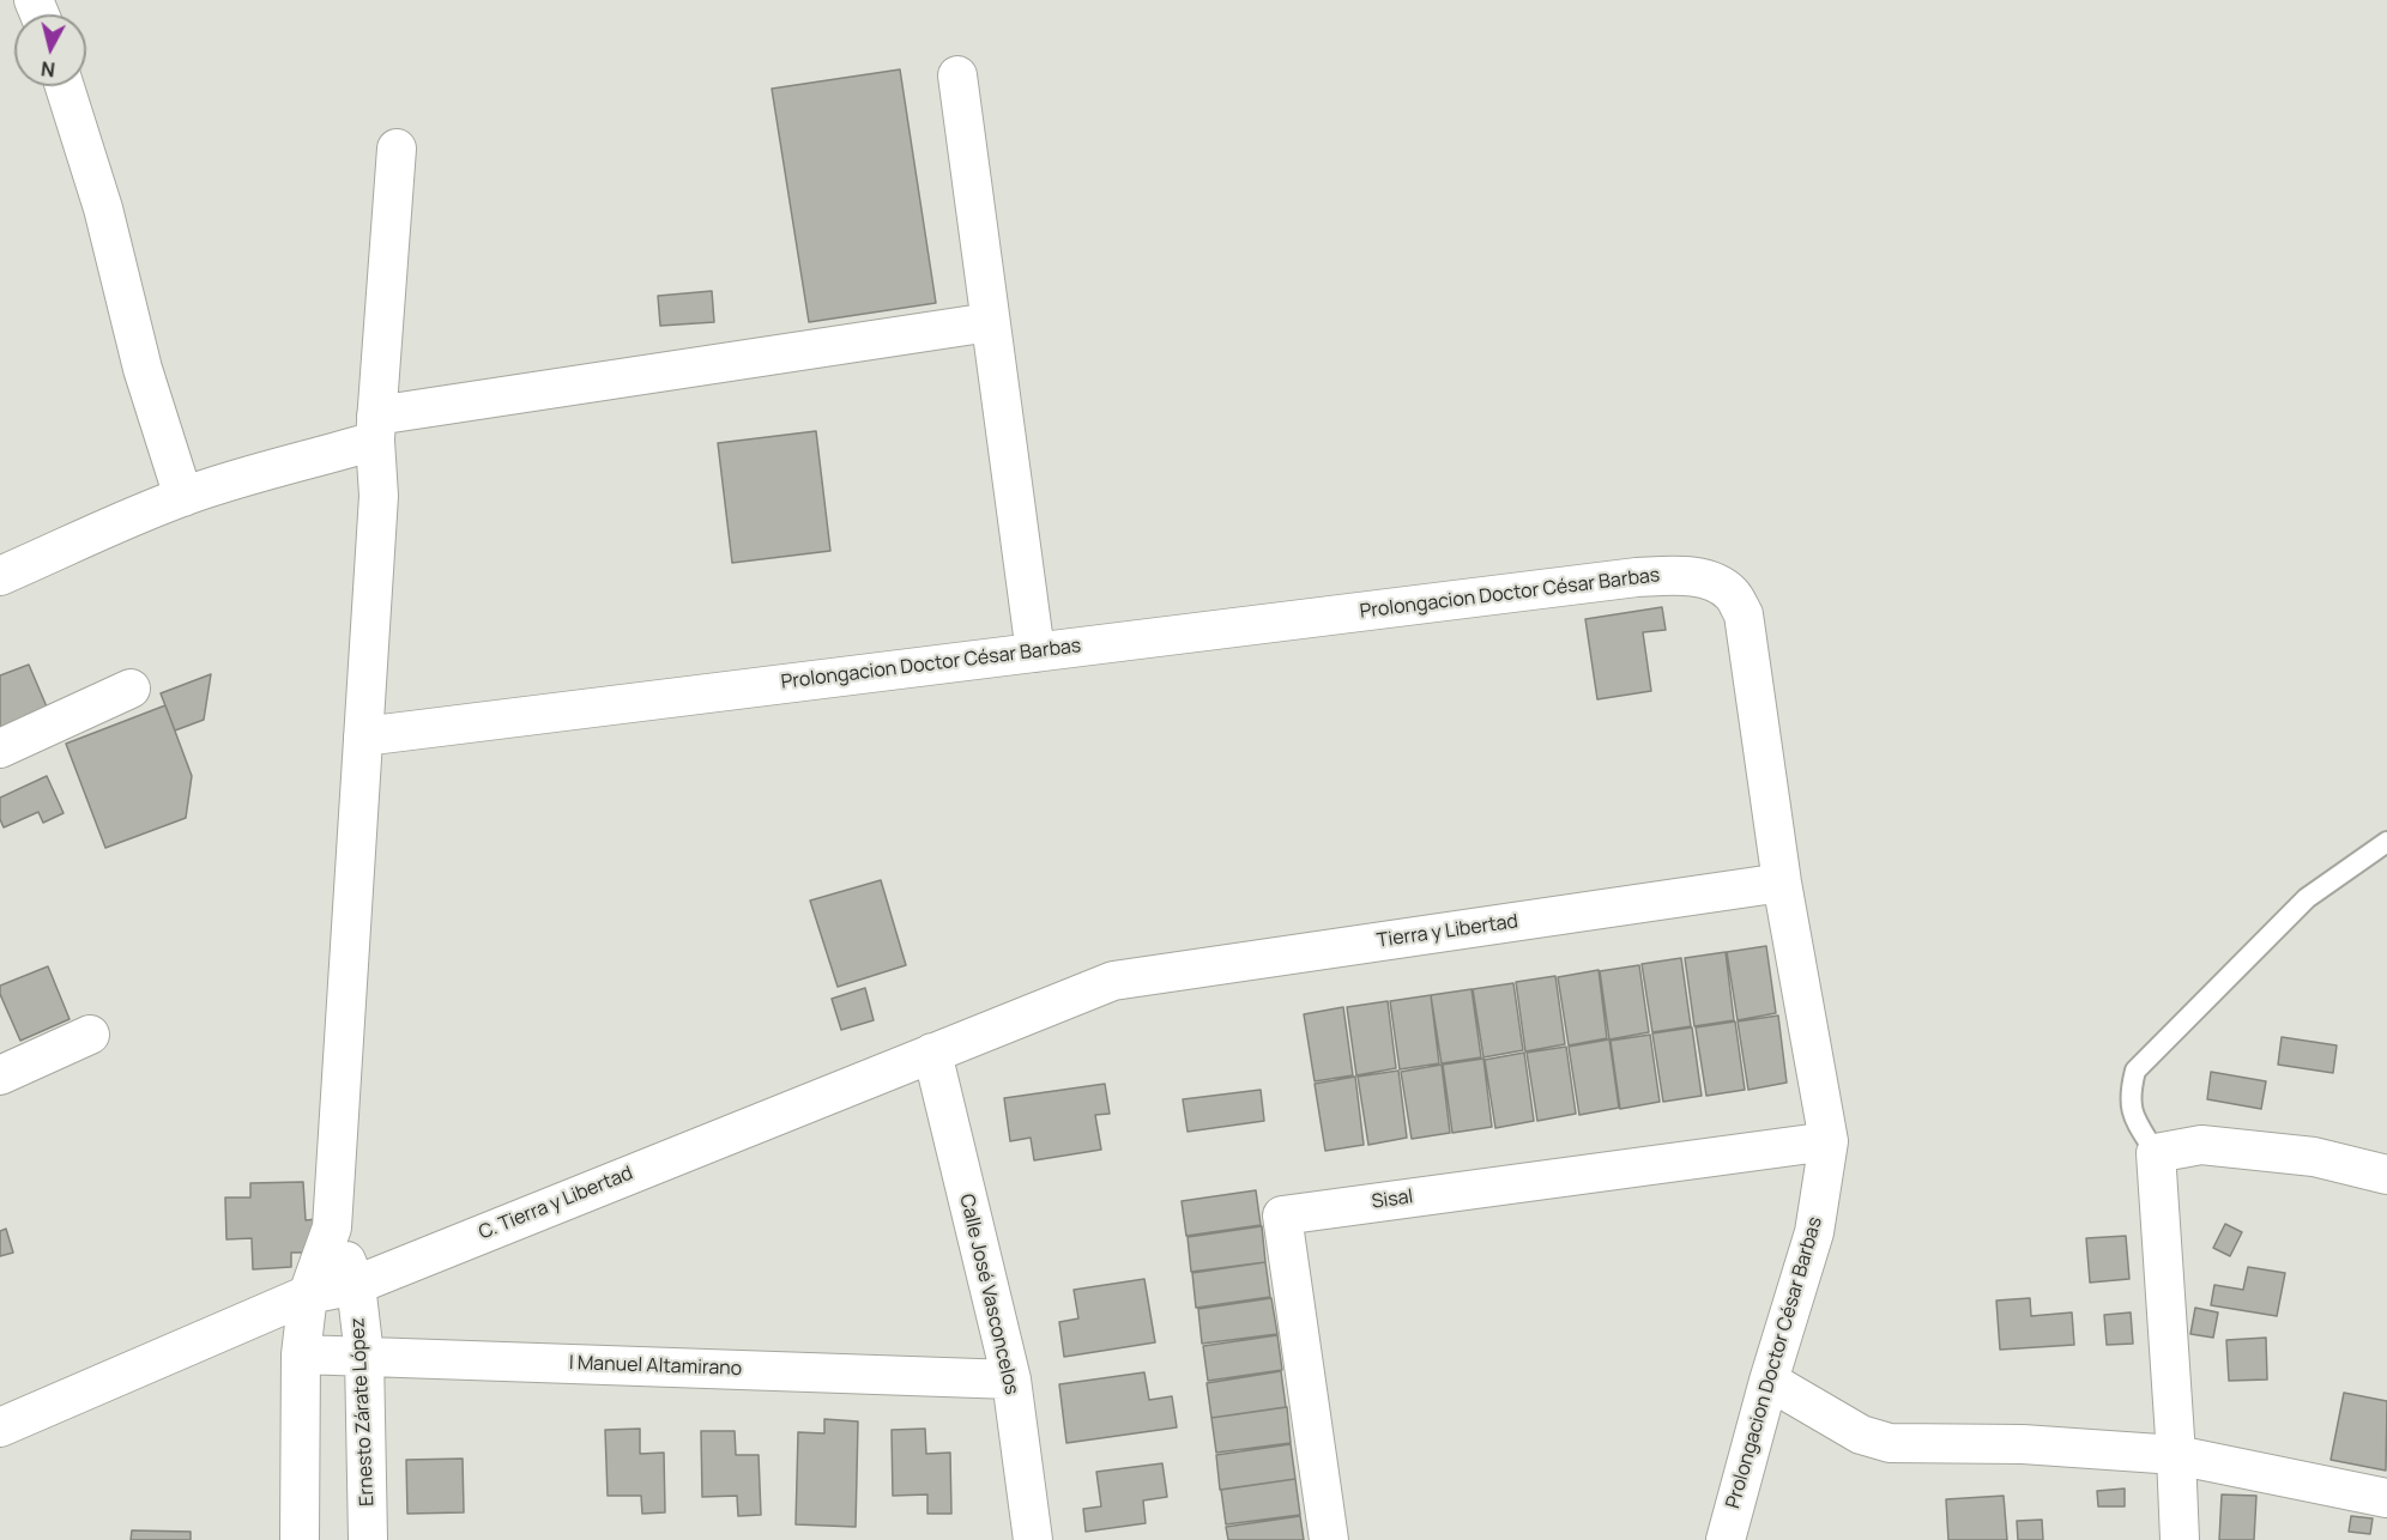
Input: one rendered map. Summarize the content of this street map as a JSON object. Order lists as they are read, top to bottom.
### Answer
{
  "streets": {
    "street": [
      "Prolongacion Doctor César Barbas",
      "Tierra y Libertad",
      "Sisal",
      "C. Tierra y Libertad",
      "Calle José Vasconcelos",
      "I Manuel Altamirano",
      "Ernesto Zárate López"
    ]
  },
  "crossings": [
    ["Prolongacion Doctor César Barbas", "Tierra y Libertad"],
    ["Prolongacion Doctor César Barbas", "Sisal"],
    ["Tierra y Libertad", "C. Tierra y Libertad"],
    ["C. Tierra y Libertad", "Calle José Vasconcelos"],
    ["C. Tierra y Libertad", "Ernesto Zárate López"],
    ["Calle José Vasconcelos", "I Manuel Altamirano"],
    ["I Manuel Altamirano", "Ernesto Zárate López"]
  ],
  "north": "bottom"
}
